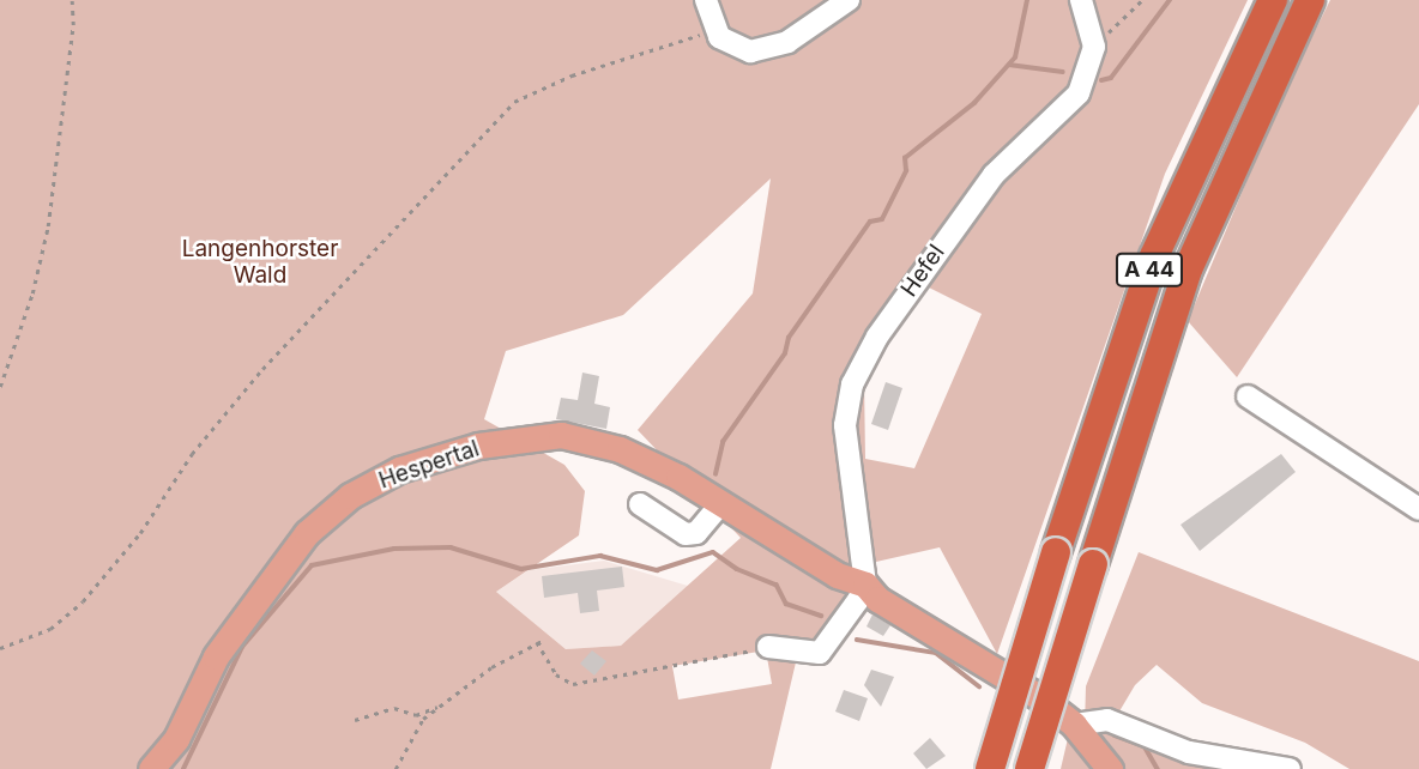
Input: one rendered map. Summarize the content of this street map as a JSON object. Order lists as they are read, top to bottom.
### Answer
{
  "streets": {
    "highway": ["A 44"],
    "main road": ["Hespertal"],
    "street": ["Hefel"]
  },
  "crossings": [
    ["Hefel", "Hespertal"]
  ],
  "parks": ["Langenhorster Wald"]
}
